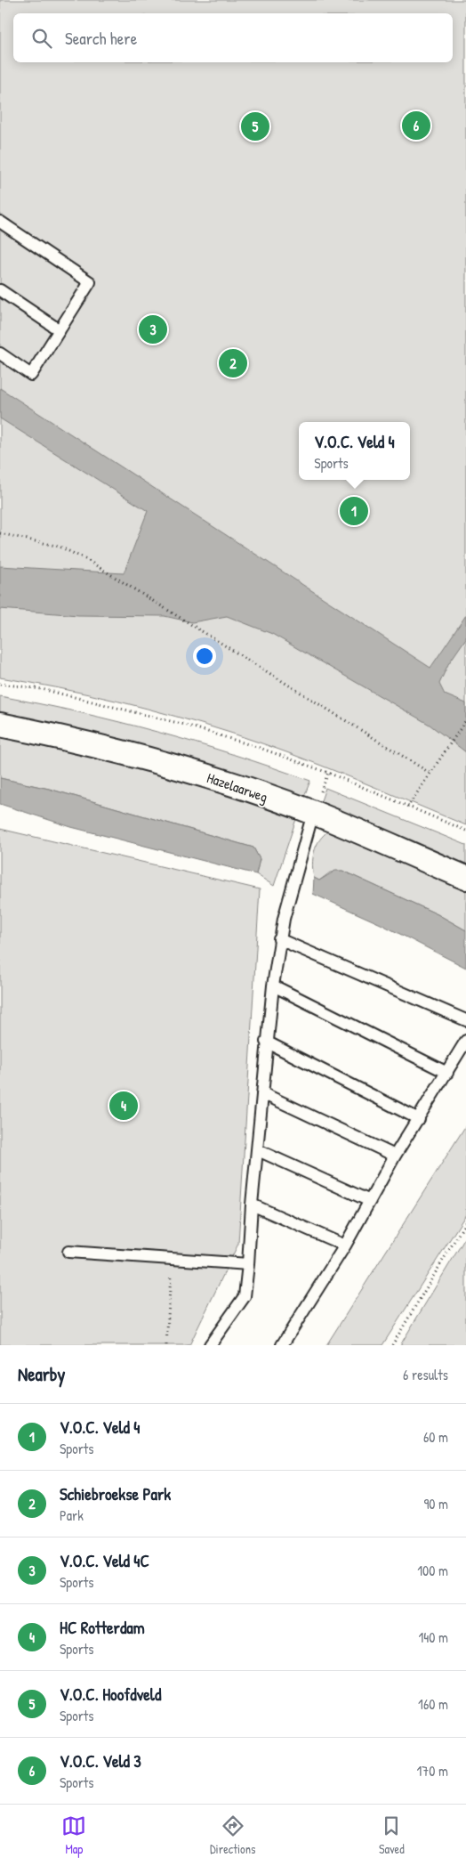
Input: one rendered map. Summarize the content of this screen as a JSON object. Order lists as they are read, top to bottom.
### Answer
{
  "streets": {
    "street": ["Hazelaarweg"]
  },
  "page": {
    "search": "Search here",
    "pins": [
      "6",
      "5",
      "3",
      "2",
      "1",
      "4"
    ],
    "popup": ["V.O.C. Veld 4", "Sports"],
    "heading": ["Nearby", "6 results"],
    "list": [
      {
        "mark": "1",
        "name": "V.O.C. Veld 4",
        "note": "Sports",
        "value": "60 m"
      },
      {
        "mark": "2",
        "name": "Schiebroekse Park",
        "note": "Park",
        "value": "90 m"
      },
      {
        "mark": "3",
        "name": "V.O.C. Veld 4C",
        "note": "Sports",
        "value": "100 m"
      },
      {
        "mark": "4",
        "name": "HC Rotterdam",
        "note": "Sports",
        "value": "140 m"
      },
      {
        "mark": "5",
        "name": "V.O.C. Hoofdveld",
        "note": "Sports",
        "value": "160 m"
      },
      {
        "mark": "6",
        "name": "V.O.C. Veld 3",
        "note": "Sports",
        "value": "170 m"
      }
    ],
    "nav": ["Map", "Directions", "Saved"]
  }
}
